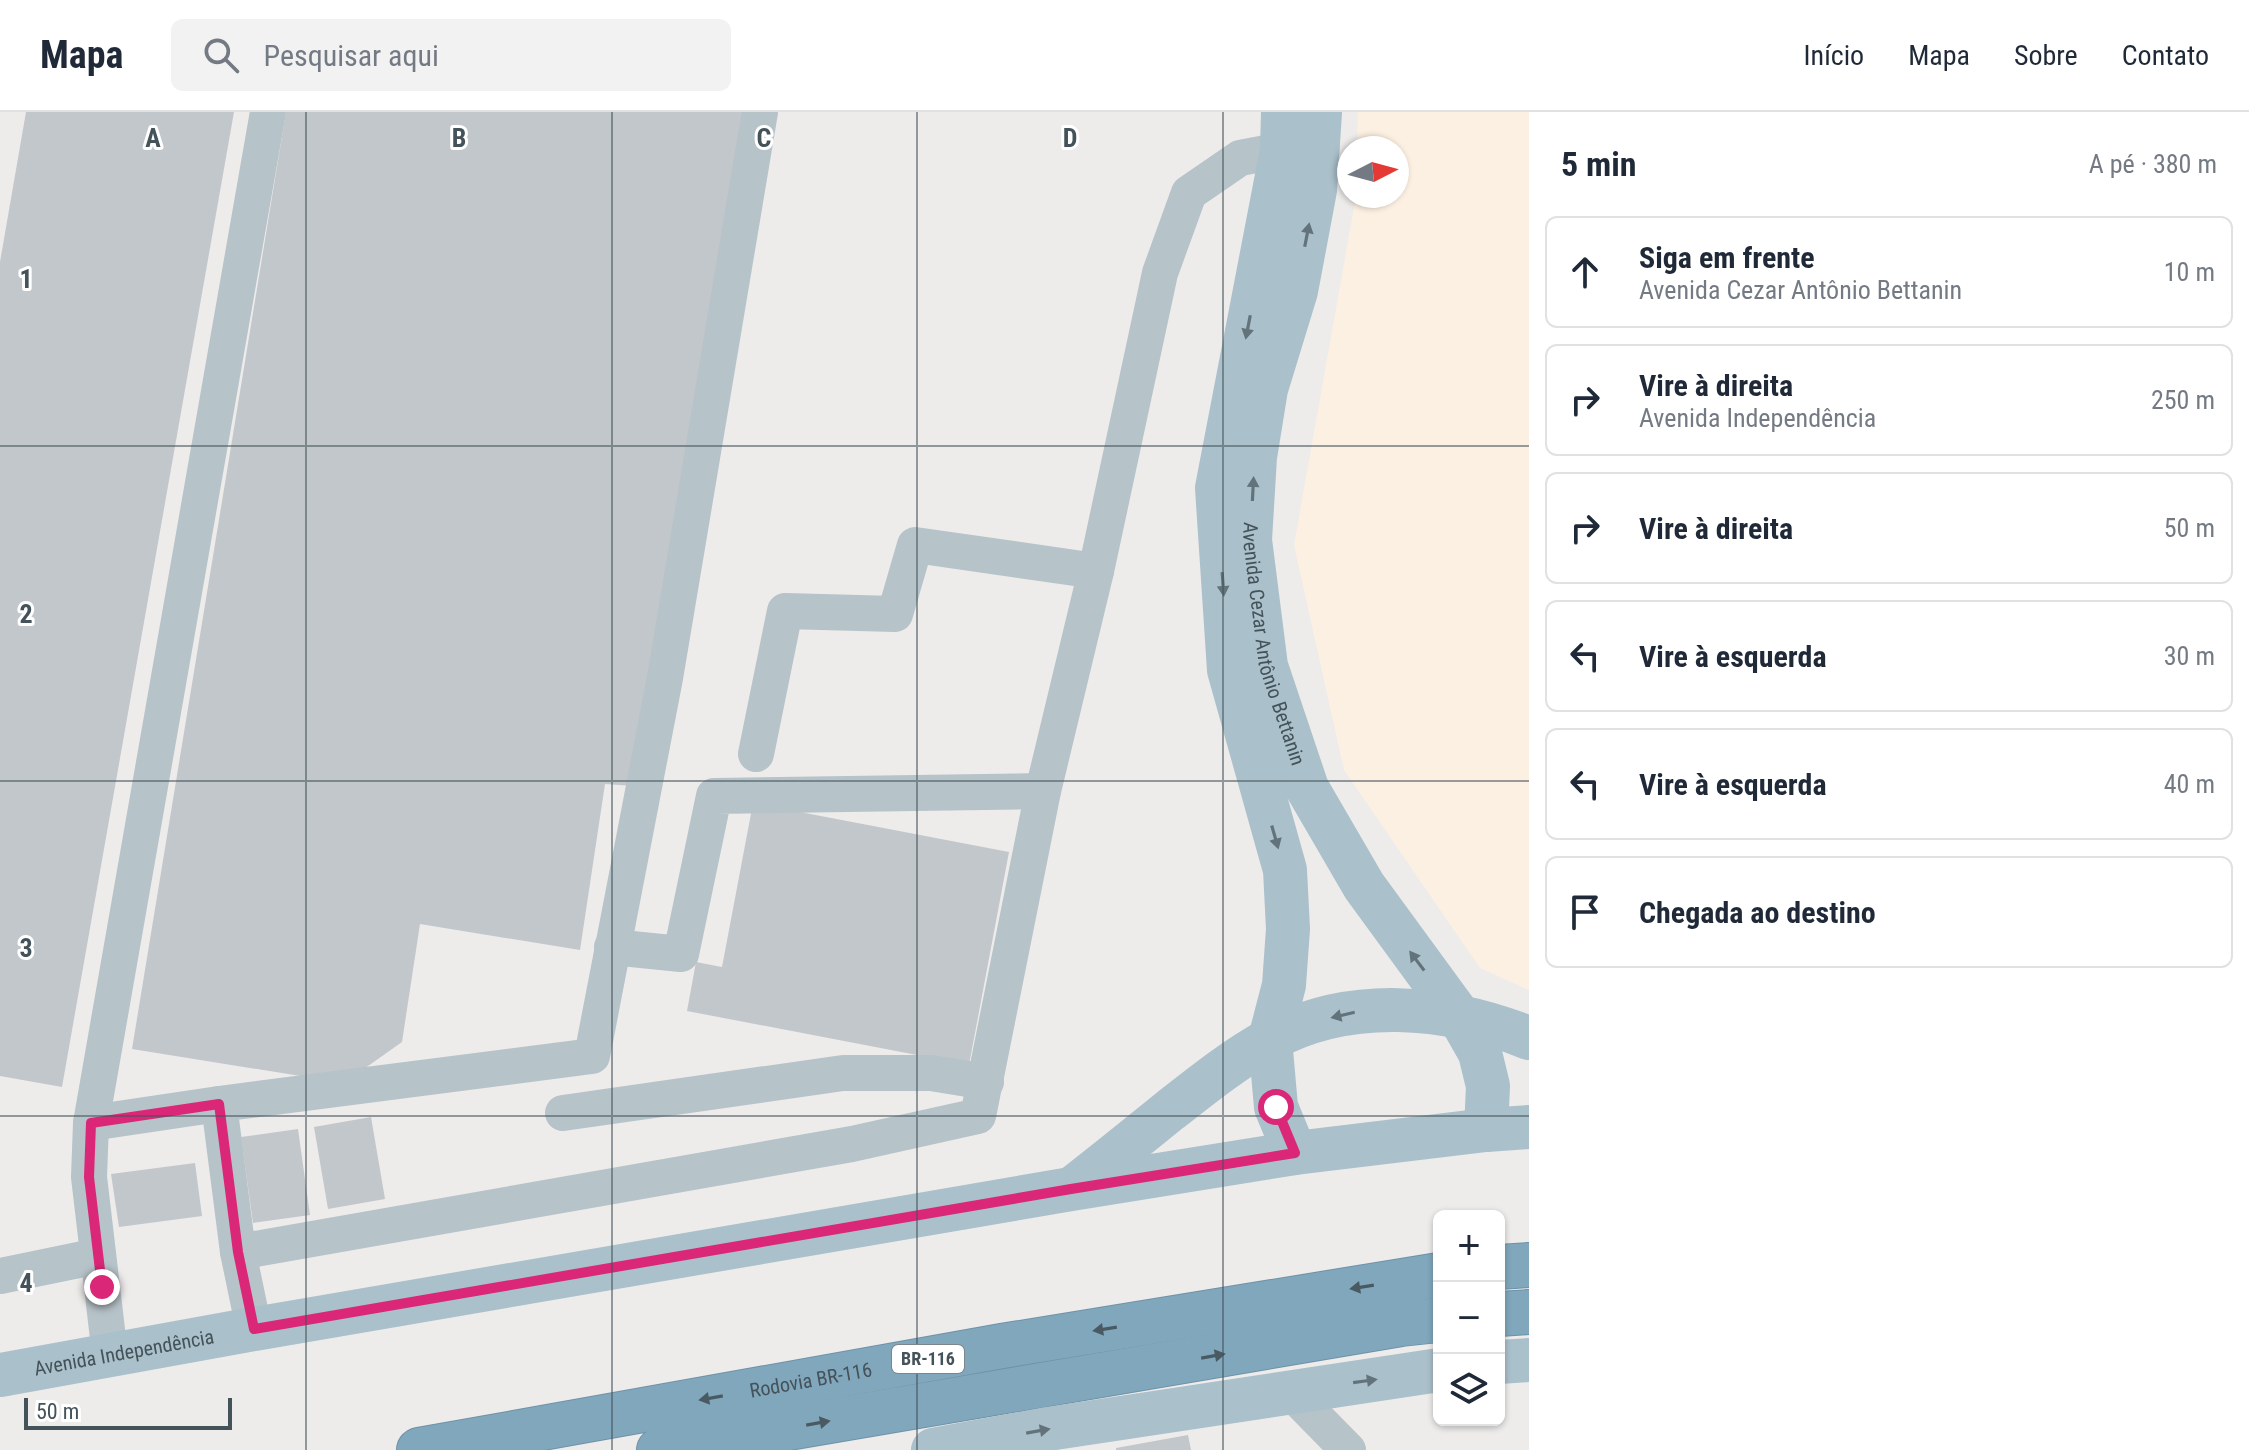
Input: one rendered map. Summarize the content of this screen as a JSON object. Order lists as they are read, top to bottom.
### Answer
{
  "streets": {
    "highway": ["BR-116", "Rodovia BR-116"],
    "main road": ["Avenida Cezar Antônio Bettanin", "Avenida Independência"]
  },
  "crossings": [
    ["Avenida Cezar Antônio Bettanin", "Avenida Independência"]
  ],
  "scale_bar": "50 m",
  "north": "right",
  "page": {
    "header": "Mapa",
    "search": "Pesquisar aqui",
    "nav": [
      "Início",
      "Mapa",
      "Sobre",
      "Contato"
    ],
    "heading": ["5 min", "A pé · 380 m"],
    "list": [
      ["Siga em frente", "Avenida Cezar Antônio Bettanin", "10 m"],
      ["Vire à direita", "Avenida Independência", "250 m"],
      ["Vire à direita", "50 m"],
      ["Vire à esquerda", "30 m"],
      ["Vire à esquerda", "40 m"],
      "Chegada ao destino"
    ],
    "map_buttons": ["+", "−"],
    "scale": "50 m"
  },
  "grid": {
    "columns": [
      "A",
      "B",
      "C",
      "D"
    ],
    "rows": [
      "1",
      "2",
      "3",
      "4"
    ]
  }
}
